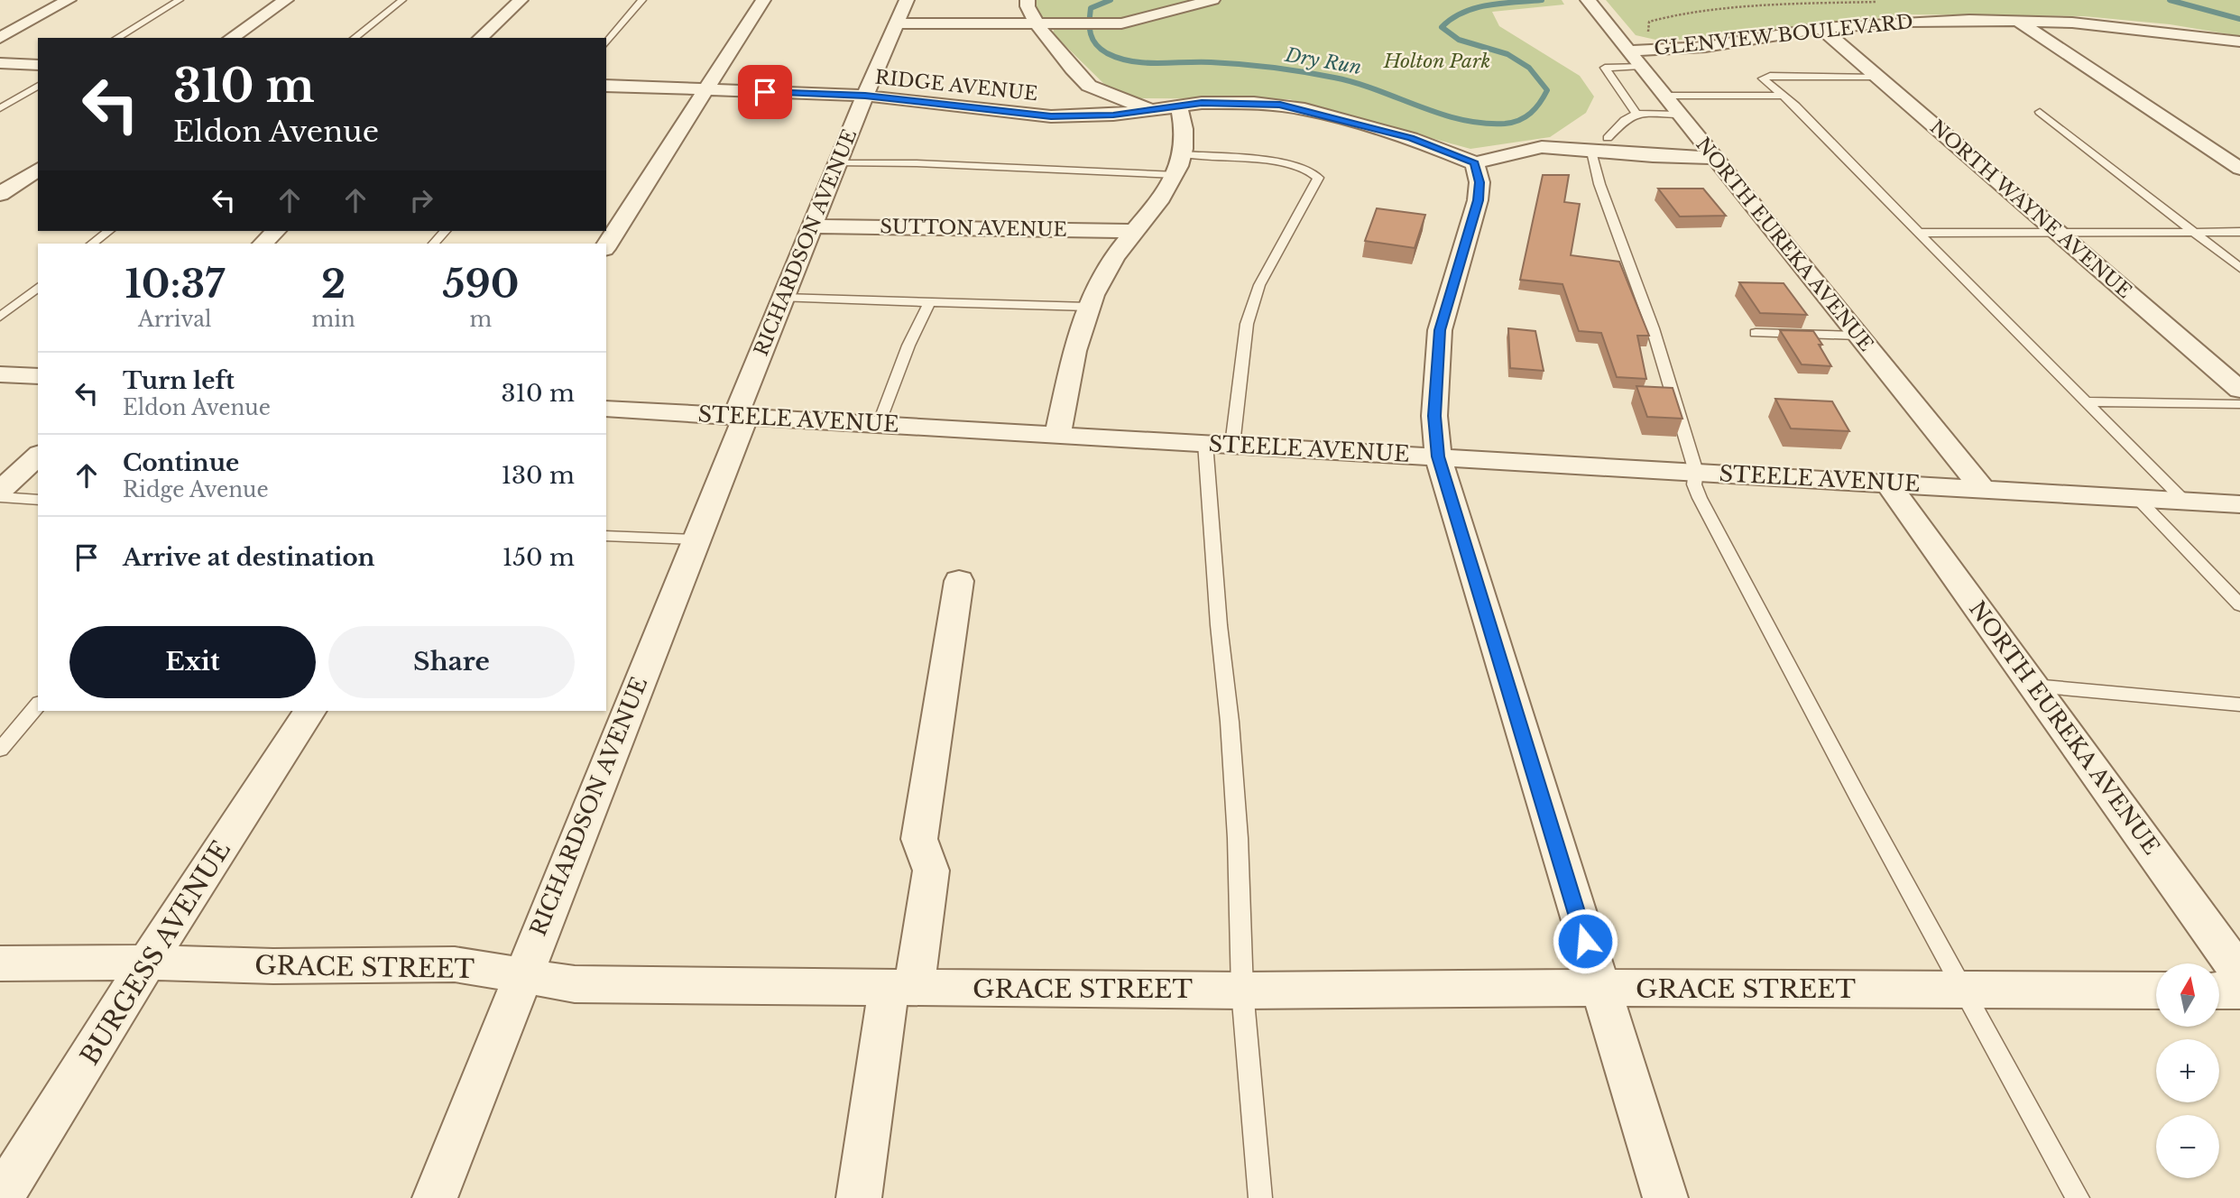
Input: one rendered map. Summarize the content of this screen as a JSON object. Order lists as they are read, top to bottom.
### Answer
{
  "streets": {
    "street": [
      "GLENVIEW BOULEVARD",
      "RIDGE AVENUE",
      "NORTH WAYNE AVENUE",
      "SUTTON AVENUE",
      "RICHARDSON AVENUE",
      "NORTH EUREKA AVENUE",
      "STEELE AVENUE",
      "BURGESS AVENUE",
      "GRACE STREET"
    ]
  },
  "crossings": [
    ["GLENVIEW BOULEVARD", "NORTH WAYNE AVENUE"],
    ["GLENVIEW BOULEVARD", "NORTH EUREKA AVENUE"],
    ["RIDGE AVENUE", "RICHARDSON AVENUE"],
    ["SUTTON AVENUE", "RICHARDSON AVENUE"],
    ["RICHARDSON AVENUE", "STEELE AVENUE"],
    ["RICHARDSON AVENUE", "GRACE STREET"],
    ["NORTH EUREKA AVENUE", "STEELE AVENUE"],
    ["BURGESS AVENUE", "GRACE STREET"]
  ],
  "water": ["Dry Run"],
  "parks": ["Holton Park"],
  "north": "top",
  "page": {
    "turn": ["310 m", "Eldon Avenue"],
    "eta": [
      "10:37",
      "Arrival",
      "2",
      "min",
      "590",
      "m"
    ],
    "list": [
      {
        "name": "Turn left",
        "note": "Eldon Avenue",
        "value": "310 m"
      },
      {
        "name": "Continue",
        "note": "Ridge Avenue",
        "value": "130 m"
      },
      {
        "name": "Arrive at destination",
        "value": "150 m"
      }
    ],
    "buttons": ["Exit", "Share"],
    "map_buttons": ["+", "−"]
  }
}
